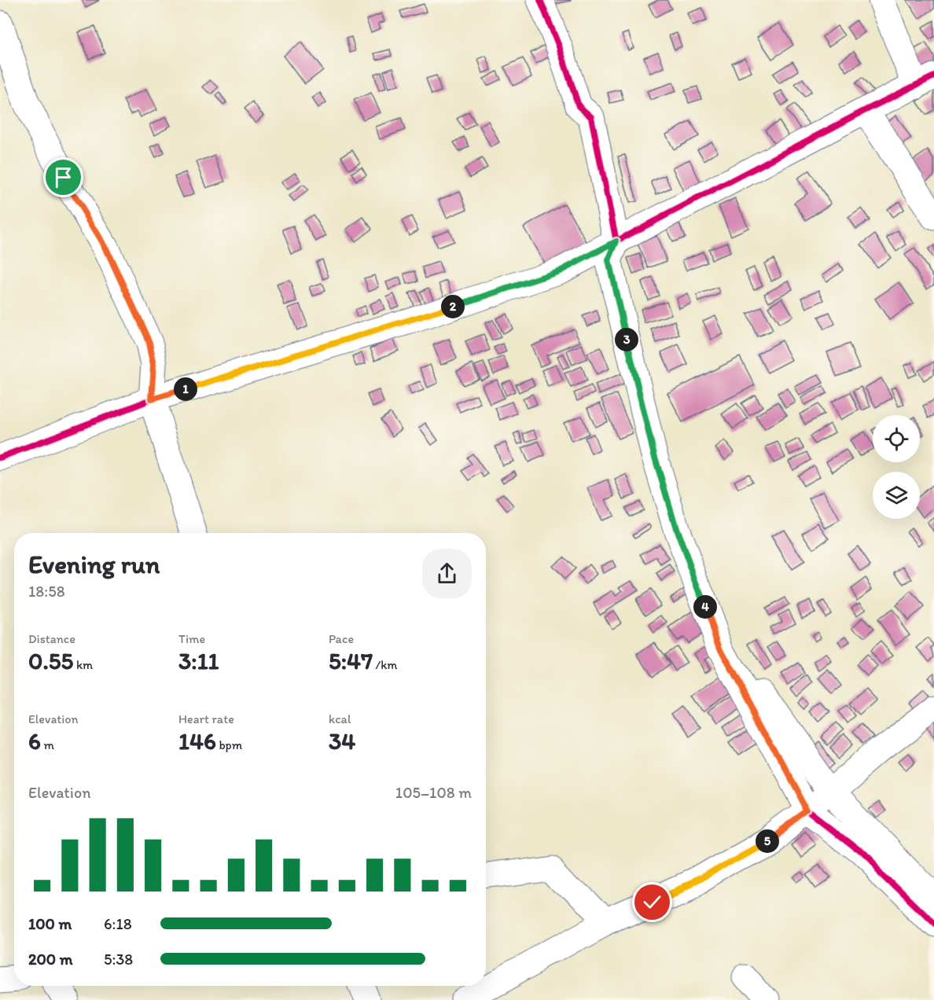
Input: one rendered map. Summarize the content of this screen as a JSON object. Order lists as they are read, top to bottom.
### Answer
{
  "page": {
    "pins": [
      "2",
      "3",
      "1",
      "4",
      "5"
    ],
    "heading": ["Evening run", "18:58"],
    "stats": [
      ["Distance", "0.55 km"],
      ["Time", "3:11"],
      ["Pace", "5:47 /km"],
      ["Elevation", "6 m"],
      ["Heart rate", "146 bpm"],
      ["kcal", "34"]
    ],
    "chart": ["Elevation", "105–108 m"],
    "list": [
      {
        "name": "100 m",
        "note": "6:18"
      },
      {
        "name": "200 m",
        "note": "5:38"
      }
    ]
  }
}
